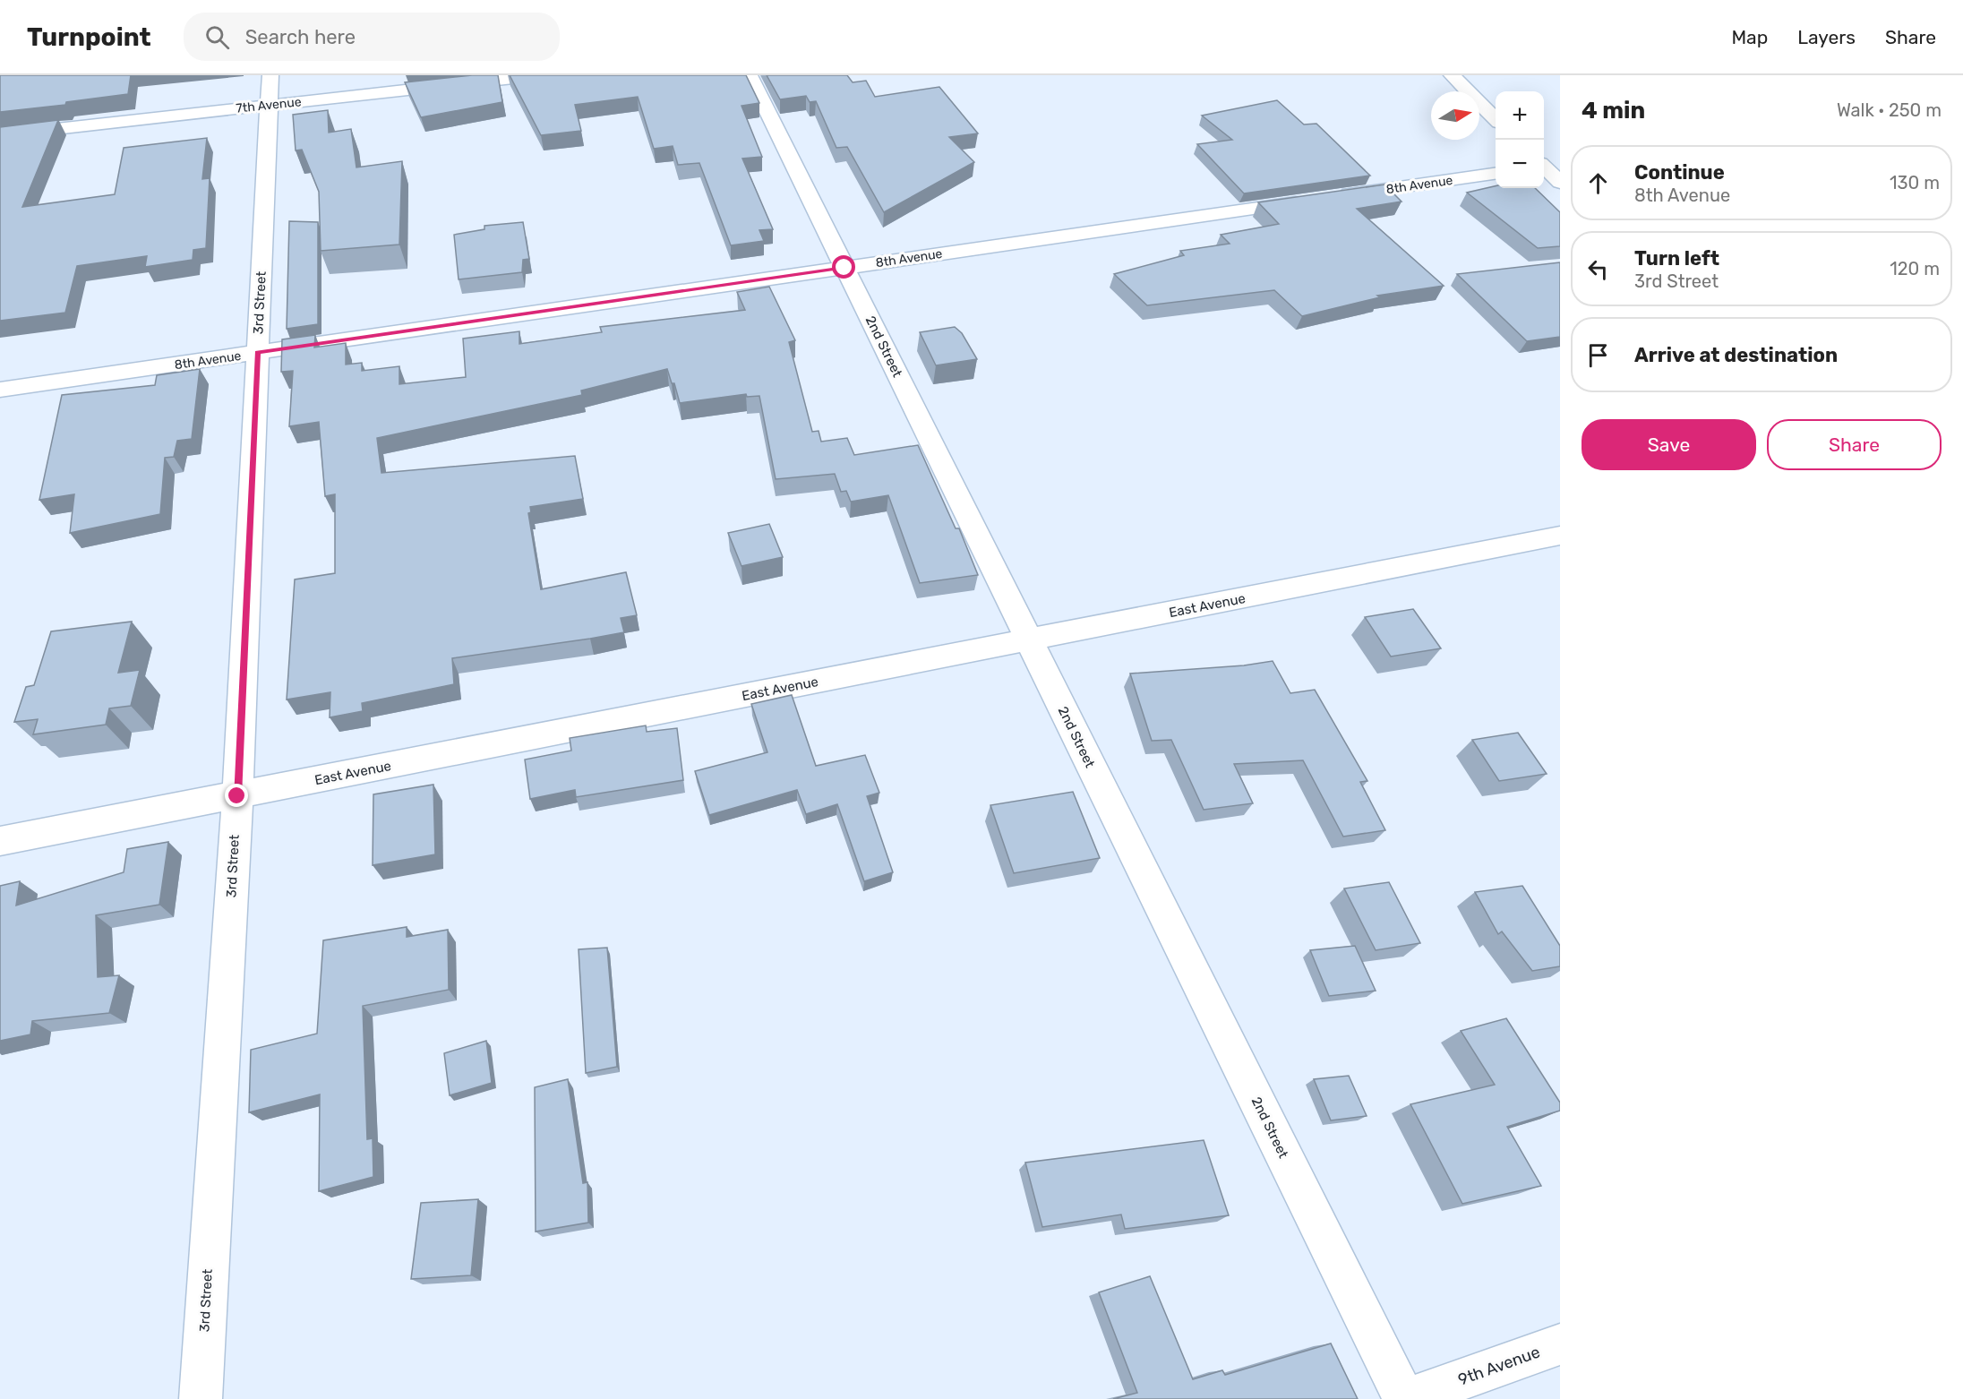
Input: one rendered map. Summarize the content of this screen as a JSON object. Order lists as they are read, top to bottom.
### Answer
{
  "streets": {
    "street": [
      "7th Avenue",
      "8th Avenue",
      "3rd Street",
      "2nd Street",
      "East Avenue",
      "9th Avenue"
    ]
  },
  "crossings": [
    ["7th Avenue", "3rd Street"],
    ["8th Avenue", "3rd Street"],
    ["8th Avenue", "2nd Street"],
    ["3rd Street", "East Avenue"],
    ["2nd Street", "East Avenue"],
    ["2nd Street", "9th Avenue"]
  ],
  "north": "right",
  "page": {
    "header": "Turnpoint",
    "search": "Search here",
    "nav": ["Map", "Layers", "Share"],
    "heading": ["4 min", "Walk · 250 m"],
    "map_buttons": ["+", "−"],
    "list": [
      ["Continue", "8th Avenue", "130 m"],
      ["Turn left", "3rd Street", "120 m"],
      "Arrive at destination"
    ],
    "buttons": ["Save", "Share"]
  }
}
